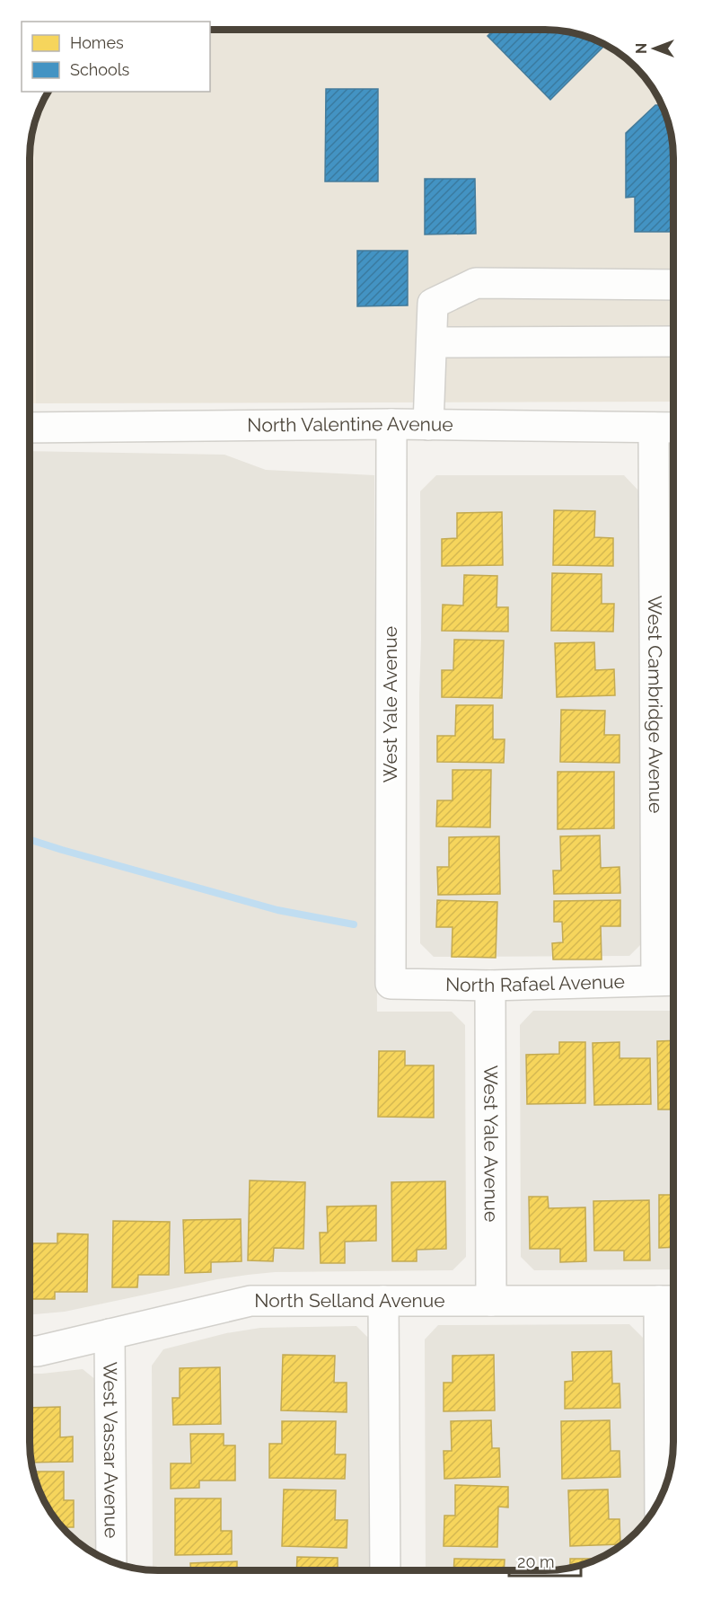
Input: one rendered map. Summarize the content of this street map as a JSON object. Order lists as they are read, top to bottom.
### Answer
{
  "streets": {
    "street": [
      "North Valentine Avenue",
      "West Cambridge Avenue",
      "West Yale Avenue",
      "North Rafael Avenue",
      "North Selland Avenue",
      "West Vassar Avenue"
    ]
  },
  "crossings": [
    ["North Valentine Avenue", "West Cambridge Avenue"],
    ["North Valentine Avenue", "West Yale Avenue"],
    ["West Cambridge Avenue", "North Rafael Avenue"],
    ["West Yale Avenue", "North Rafael Avenue"],
    ["West Yale Avenue", "North Selland Avenue"],
    ["North Selland Avenue", "West Vassar Avenue"]
  ],
  "legend": ["Homes", "Schools"],
  "scale_bar": "20 m",
  "north": "left"
}
